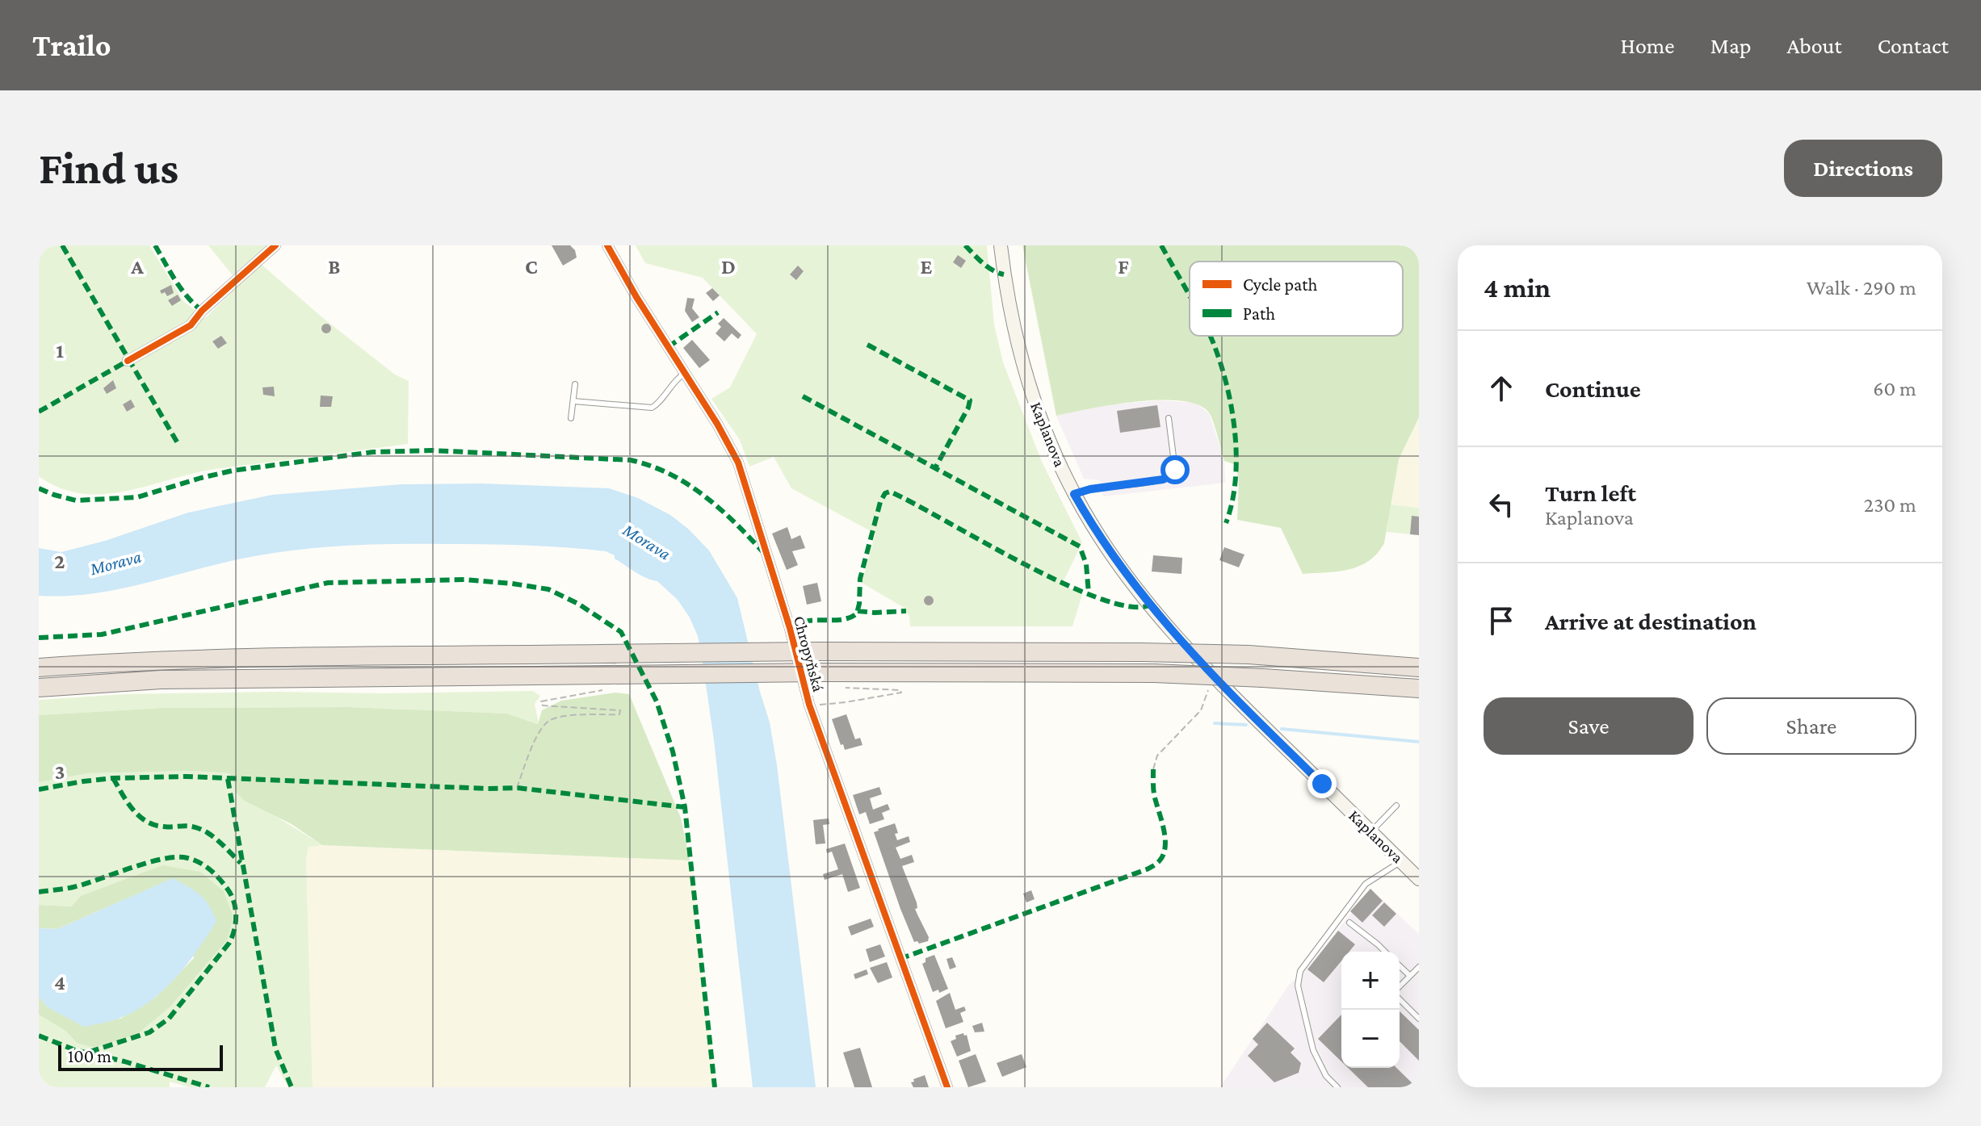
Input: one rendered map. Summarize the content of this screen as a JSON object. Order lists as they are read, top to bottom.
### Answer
{
  "streets": {
    "main road": ["Kaplanova"],
    "street": ["Chropyňská"]
  },
  "water": ["Morava"],
  "legend": ["Cycle path", "Path"],
  "scale_bar": "100 m",
  "page": {
    "header": "Trailo",
    "nav": [
      "Home",
      "Map",
      "About",
      "Contact"
    ],
    "buttons": [
      "Directions",
      ["Save", "Share"]
    ],
    "title": "Find us",
    "heading": ["4 min", "Walk · 290 m"],
    "list": [
      ["Continue", "60 m"],
      ["Turn left", "Kaplanova", "230 m"],
      "Arrive at destination"
    ],
    "map_buttons": ["+", "−"],
    "scale": "100 m"
  },
  "grid": {
    "columns": [
      "A",
      "B",
      "C",
      "D",
      "E",
      "F"
    ],
    "rows": [
      "1",
      "2",
      "3",
      "4"
    ]
  }
}
